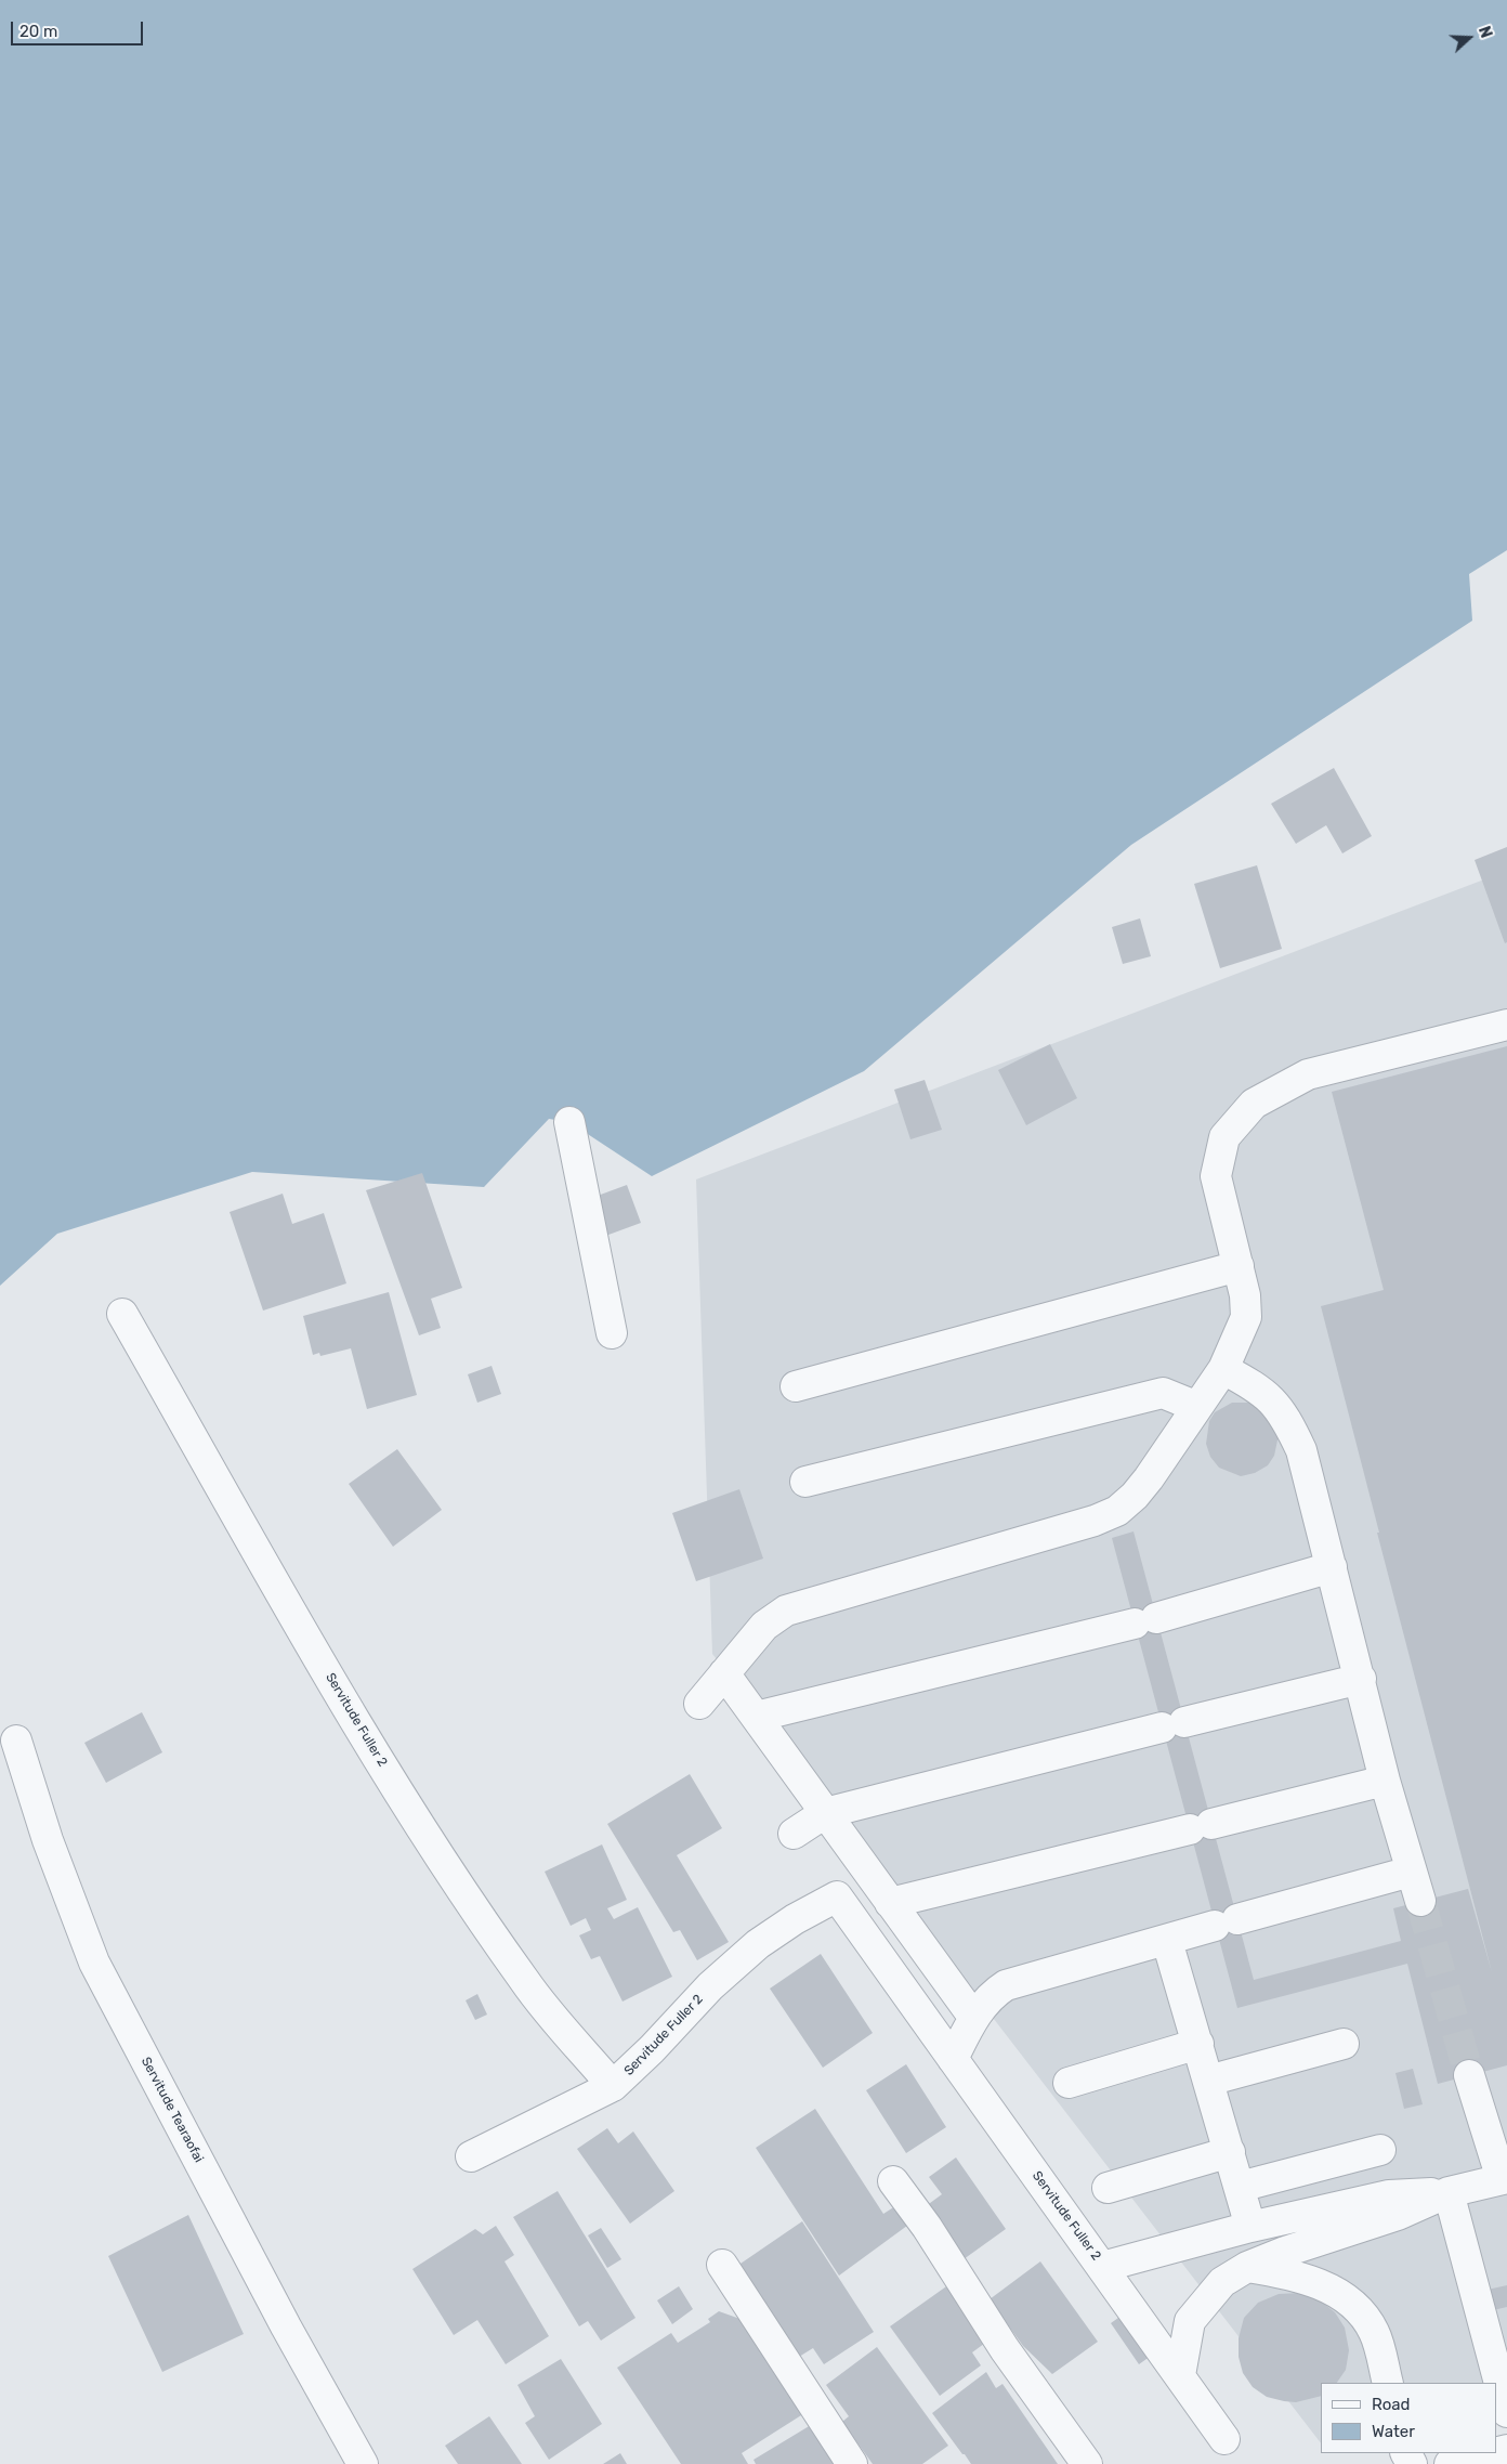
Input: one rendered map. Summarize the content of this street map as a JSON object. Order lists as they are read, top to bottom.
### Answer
{
  "streets": {
    "street": ["Servitude Fuller 2", "Servitude Tearaofai"]
  },
  "legend": ["Road", "Water"],
  "scale_bar": "20 m",
  "north": "right"
}
